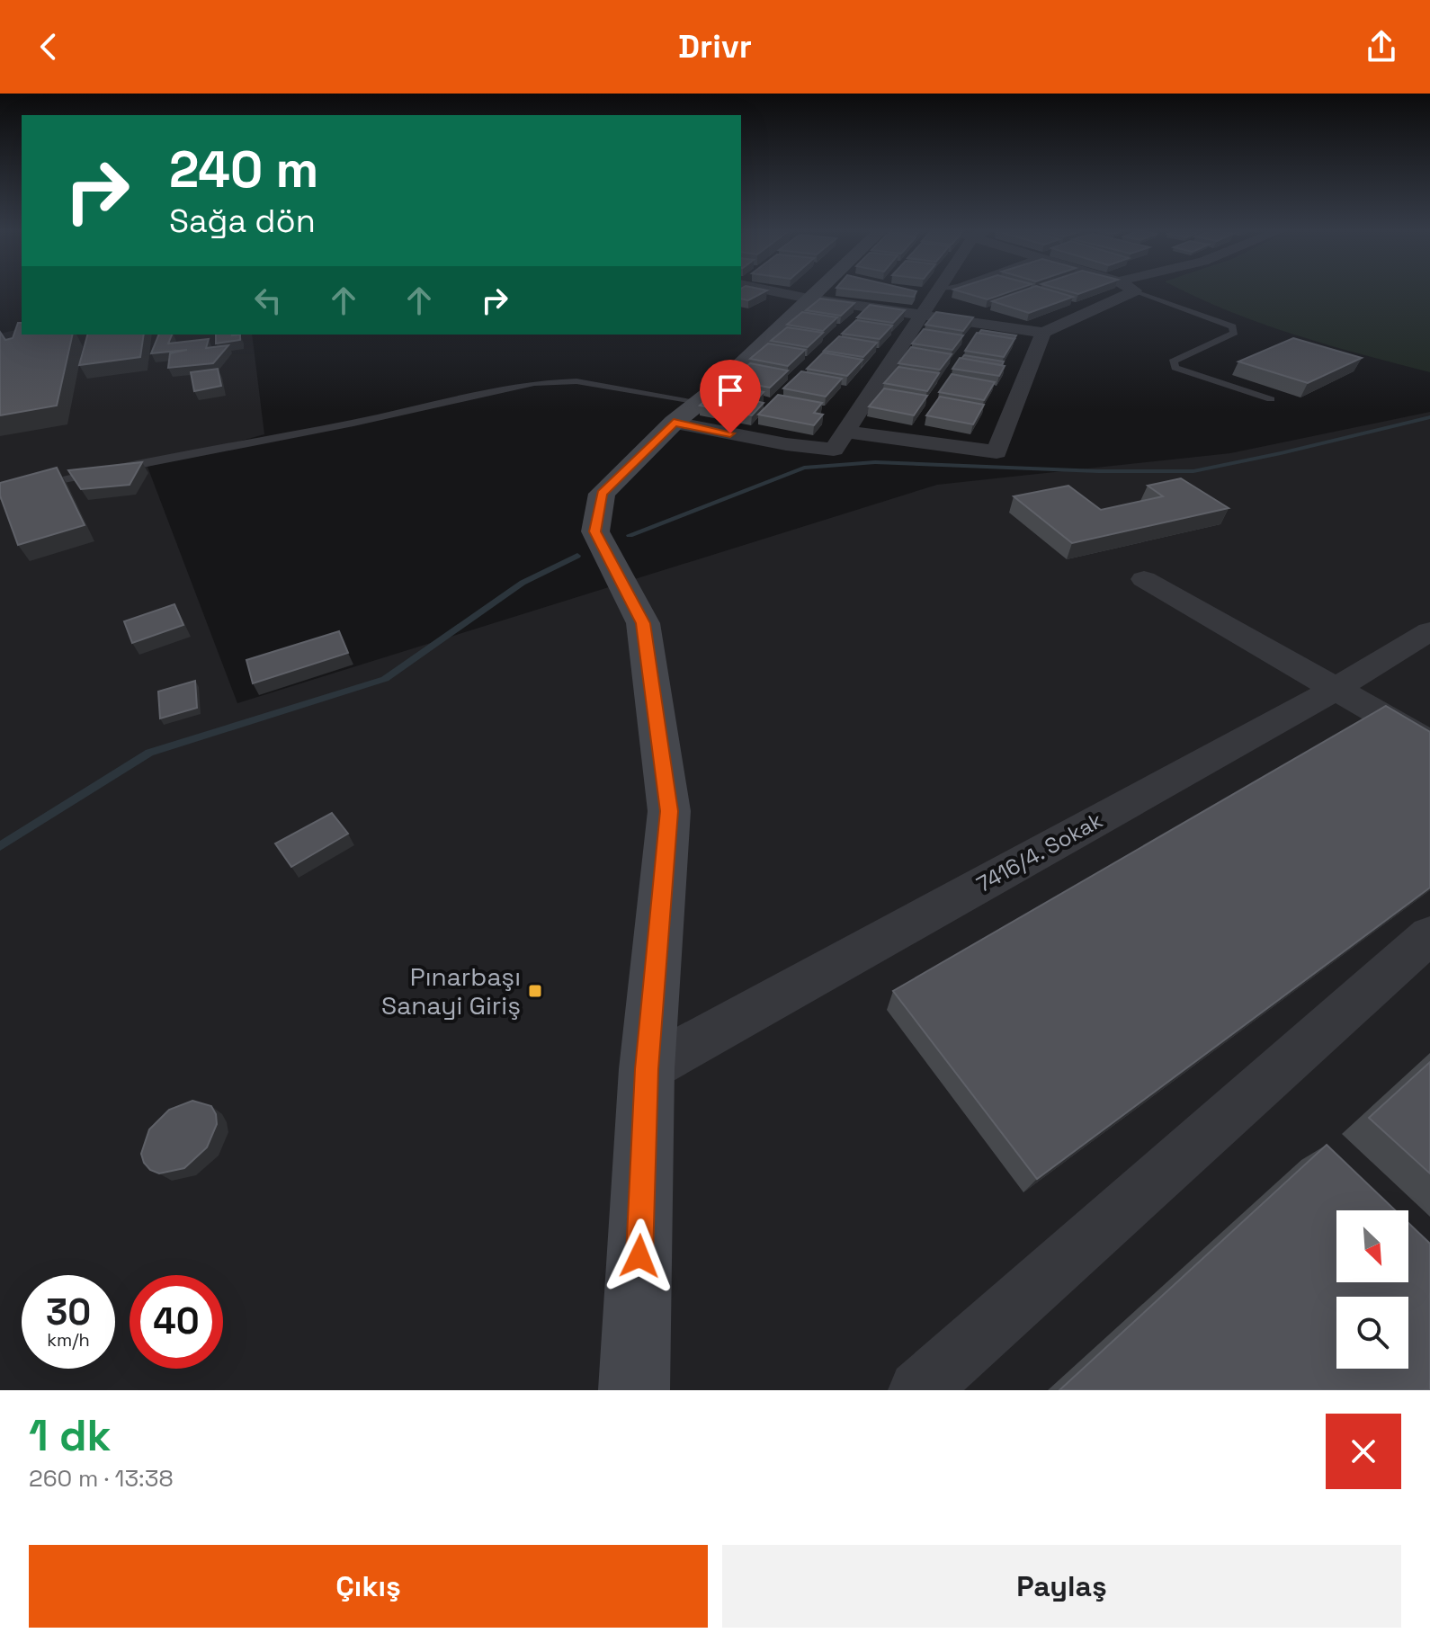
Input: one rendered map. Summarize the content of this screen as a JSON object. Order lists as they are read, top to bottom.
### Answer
{
  "streets": {
    "street": ["7416/4. Sokak"]
  },
  "places": {
    "transit": ["Pınarbaşı Sanayi Giriş"]
  },
  "north": "bottom right",
  "page": {
    "header": "Drivr",
    "turn": ["240 m", "Sağa dön"],
    "speed": "30 km/h",
    "limit": "40",
    "heading": ["1 dk", "260 m · 13:38"],
    "buttons": ["Çıkış", "Paylaş"]
  }
}
